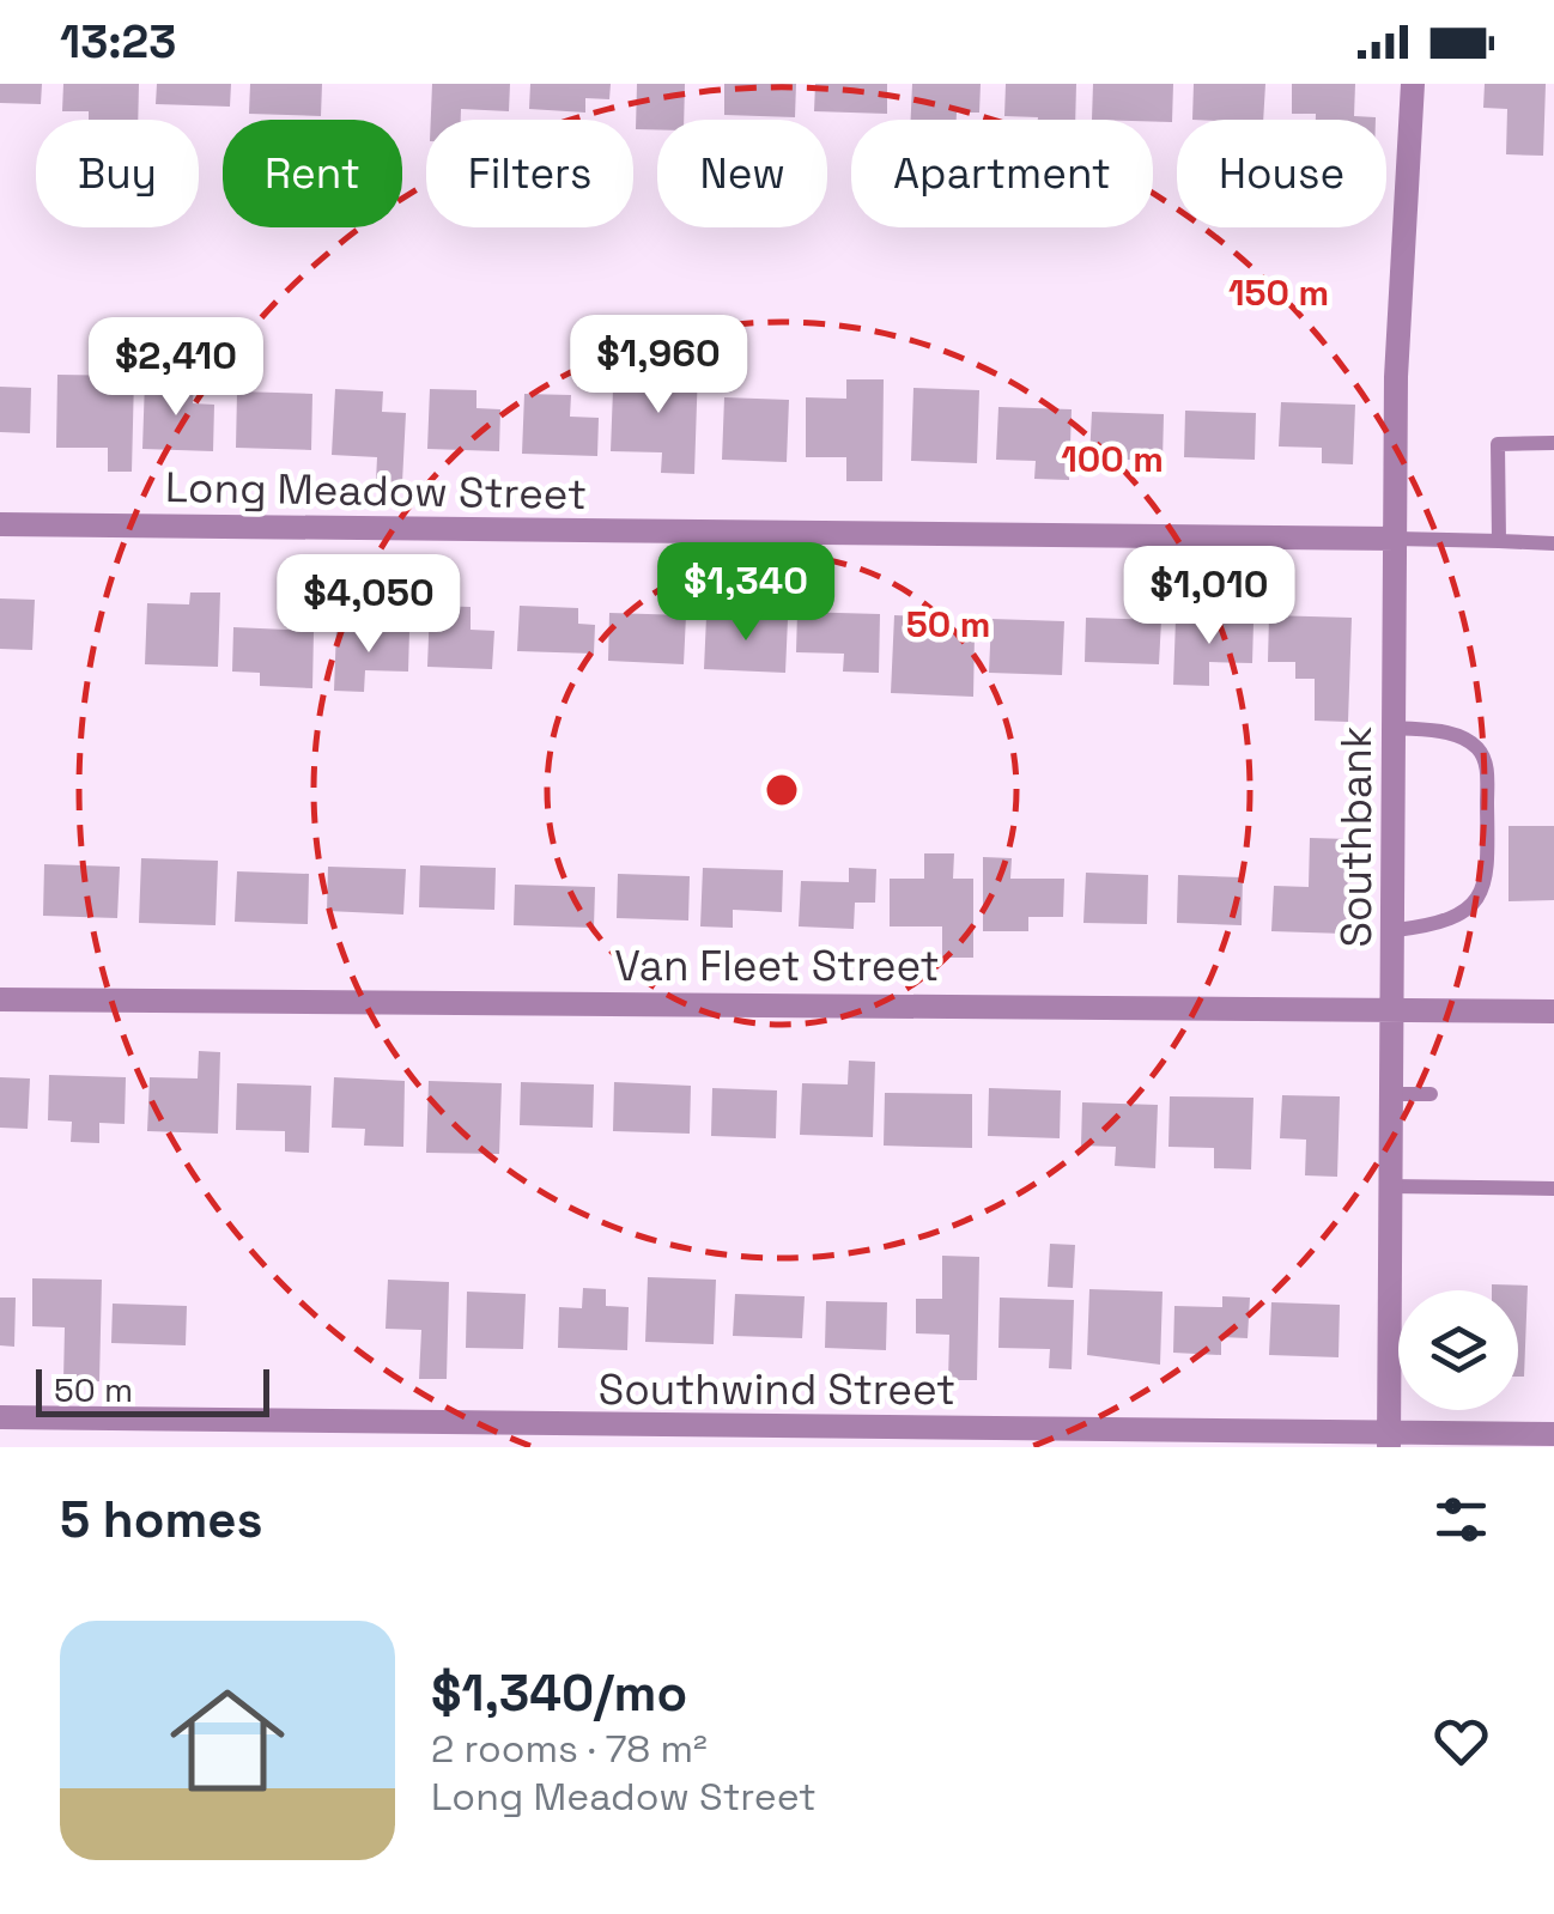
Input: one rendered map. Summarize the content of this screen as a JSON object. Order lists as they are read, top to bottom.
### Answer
{
  "streets": {
    "street": [
      "Long Meadow Street",
      "Southbank",
      "Van Fleet Street",
      "Southwind Street"
    ]
  },
  "crossings": [
    ["Long Meadow Street", "Southbank"],
    ["Southbank", "Van Fleet Street"],
    ["Southbank", "Southwind Street"]
  ],
  "scale_bar": "50 m",
  "page": {
    "status": "13:23",
    "chip": [
      "Buy",
      "Rent",
      "Filters",
      "New",
      "Apartment",
      "House"
    ],
    "price": [
      "$1,960",
      "$2,410",
      "$1,340",
      "$1,010",
      "$4,050"
    ],
    "scale": "50 m",
    "heading": "5 homes",
    "list": [
      {
        "name": "$1,340/mo",
        "note": "2 rooms · 78 m² · Long Meadow Street"
      }
    ]
  },
  "rings": ["150 m", "100 m", "50 m"]
}
